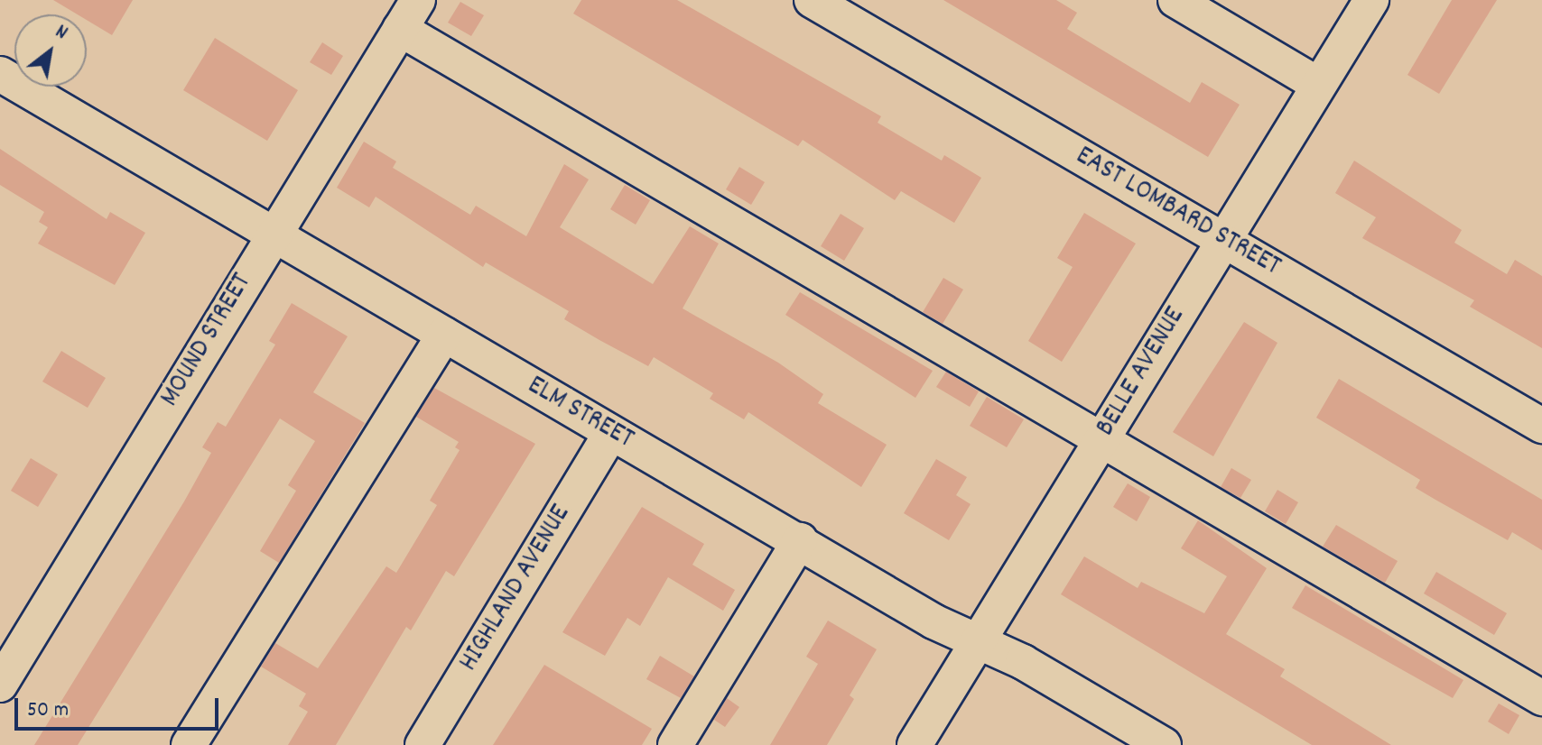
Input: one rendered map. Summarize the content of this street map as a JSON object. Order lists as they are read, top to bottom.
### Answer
{
  "streets": {
    "street": [
      "EAST LOMBARD STREET",
      "MOUND STREET",
      "BELLE AVENUE",
      "ELM STREET",
      "HIGHLAND AVENUE"
    ]
  },
  "crossings": [
    ["EAST LOMBARD STREET", "BELLE AVENUE"],
    ["MOUND STREET", "ELM STREET"],
    ["BELLE AVENUE", "ELM STREET"],
    ["ELM STREET", "HIGHLAND AVENUE"]
  ],
  "scale_bar": "50 m",
  "north": "top right"
}
